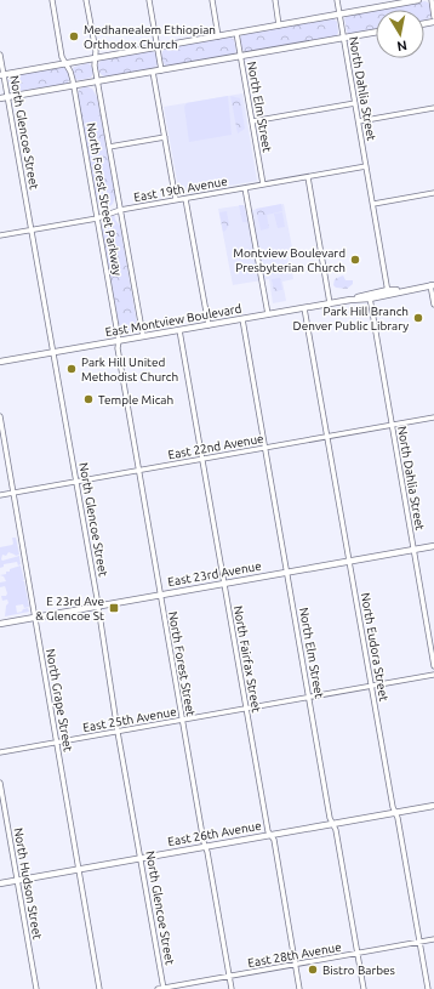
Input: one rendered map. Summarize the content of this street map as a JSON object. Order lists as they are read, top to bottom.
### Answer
{
  "streets": {
    "street": [
      "North Dahlia Street",
      "North Elm Street",
      "North Glencoe Street",
      "East 19th Avenue",
      "North Forest Street Parkway",
      "East Montview Boulevard",
      "East 22nd Avenue",
      "East 23rd Avenue",
      "North Eudora Street",
      "North Fairfax Street",
      "North Forest Street",
      "North Grape Street",
      "East 25th Avenue",
      "East 26th Avenue",
      "North Hudson Street",
      "East 28th Avenue"
    ]
  },
  "crossings": [
    ["North Dahlia Street", "East 19th Avenue"],
    ["North Dahlia Street", "East Montview Boulevard"],
    ["North Dahlia Street", "East 22nd Avenue"],
    ["North Dahlia Street", "East 23rd Avenue"],
    ["North Elm Street", "East 19th Avenue"],
    ["North Elm Street", "East Montview Boulevard"],
    ["North Elm Street", "East 22nd Avenue"],
    ["North Elm Street", "East 23rd Avenue"],
    ["North Elm Street", "East 25th Avenue"],
    ["North Elm Street", "East 26th Avenue"],
    ["North Elm Street", "East 28th Avenue"],
    ["North Glencoe Street", "East 19th Avenue"],
    ["North Glencoe Street", "East Montview Boulevard"],
    ["North Glencoe Street", "East 22nd Avenue"],
    ["North Glencoe Street", "East 23rd Avenue"],
    ["North Glencoe Street", "East 25th Avenue"],
    ["North Glencoe Street", "East 26th Avenue"],
    ["North Glencoe Street", "East 28th Avenue"],
    ["East 19th Avenue", "North Forest Street Parkway"],
    ["North Forest Street Parkway", "East Montview Boulevard"],
    ["North Forest Street Parkway", "North Forest Street"],
    ["East Montview Boulevard", "North Eudora Street"],
    ["East Montview Boulevard", "North Fairfax Street"],
    ["East Montview Boulevard", "North Forest Street"],
    ["East 22nd Avenue", "North Eudora Street"],
    ["East 22nd Avenue", "North Fairfax Street"],
    ["East 22nd Avenue", "North Forest Street"],
    ["East 22nd Avenue", "North Grape Street"],
    ["East 23rd Avenue", "North Eudora Street"],
    ["East 23rd Avenue", "North Fairfax Street"],
    ["East 23rd Avenue", "North Forest Street"],
    ["East 23rd Avenue", "North Grape Street"],
    ["North Eudora Street", "East 25th Avenue"],
    ["North Eudora Street", "East 26th Avenue"],
    ["North Eudora Street", "East 28th Avenue"],
    ["North Fairfax Street", "East 25th Avenue"],
    ["North Fairfax Street", "East 26th Avenue"],
    ["North Fairfax Street", "East 28th Avenue"],
    ["North Forest Street", "East 25th Avenue"],
    ["North Forest Street", "East 26th Avenue"],
    ["North Forest Street", "East 28th Avenue"],
    ["North Grape Street", "East 25th Avenue"],
    ["North Grape Street", "East 26th Avenue"],
    ["East 26th Avenue", "North Hudson Street"]
  ],
  "places": {
    "other": [
      "Medhanealem Ethiopian Orthodox Church",
      "Montview Boulevard Presbyterian Church",
      "Park Hill Branch Denver Public Library",
      "Park Hill United Methodist Church",
      "Temple Micah",
      "Bistro Barbes"
    ],
    "transit": ["E 23rd Ave & Glencoe St"]
  },
  "north": "bottom"
}
